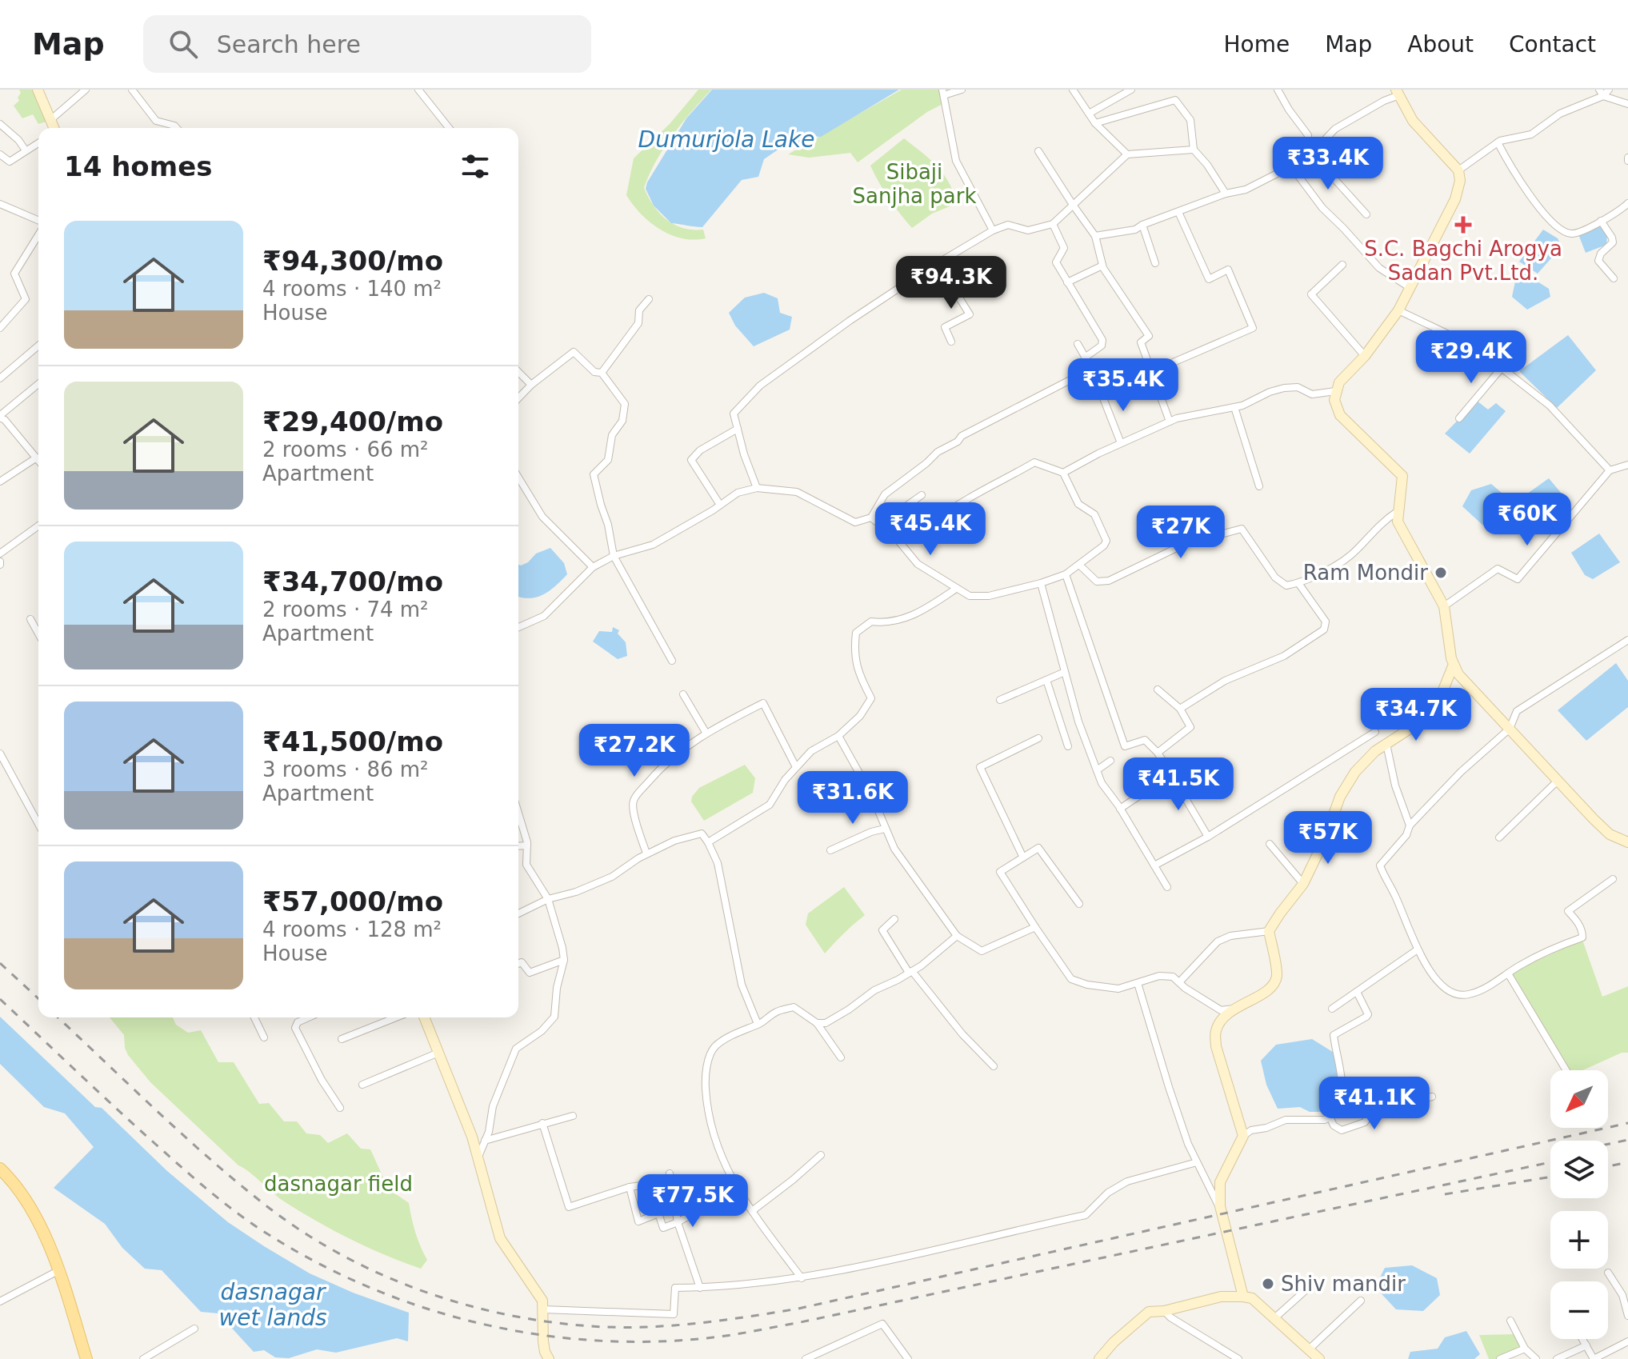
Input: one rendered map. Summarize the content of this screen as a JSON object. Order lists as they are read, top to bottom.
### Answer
{
  "water": ["Dumurjola Lake", "dasnagar wet lands"],
  "parks": ["Sibaji Sanjha park", "dasnagar field"],
  "places": {
    "health": ["S.C. Bagchi Arogya Sadan Pvt.Ltd."],
    "other": ["Ram Mondir", "Shiv mandir"]
  },
  "north": "bottom left",
  "page": {
    "header": "Map",
    "search": "Search here",
    "nav": [
      "Home",
      "Map",
      "About",
      "Contact"
    ],
    "heading": "14 homes",
    "price": [
      "₹33.4K",
      "₹94.3K",
      "₹29.4K",
      "₹35.4K",
      "₹60K",
      "₹45.4K",
      "₹27K",
      "₹34.7K",
      "₹27.2K",
      "₹41.5K",
      "₹31.6K",
      "₹57K",
      "₹41.1K",
      "₹77.5K"
    ],
    "list": [
      {
        "name": "₹94,300/mo",
        "note": "4 rooms · 140 m² · House"
      },
      {
        "name": "₹29,400/mo",
        "note": "2 rooms · 66 m² · Apartment"
      },
      {
        "name": "₹34,700/mo",
        "note": "2 rooms · 74 m² · Apartment"
      },
      {
        "name": "₹41,500/mo",
        "note": "3 rooms · 86 m² · Apartment"
      },
      {
        "name": "₹57,000/mo",
        "note": "4 rooms · 128 m² · House"
      }
    ],
    "map_buttons": ["+", "−"]
  }
}
